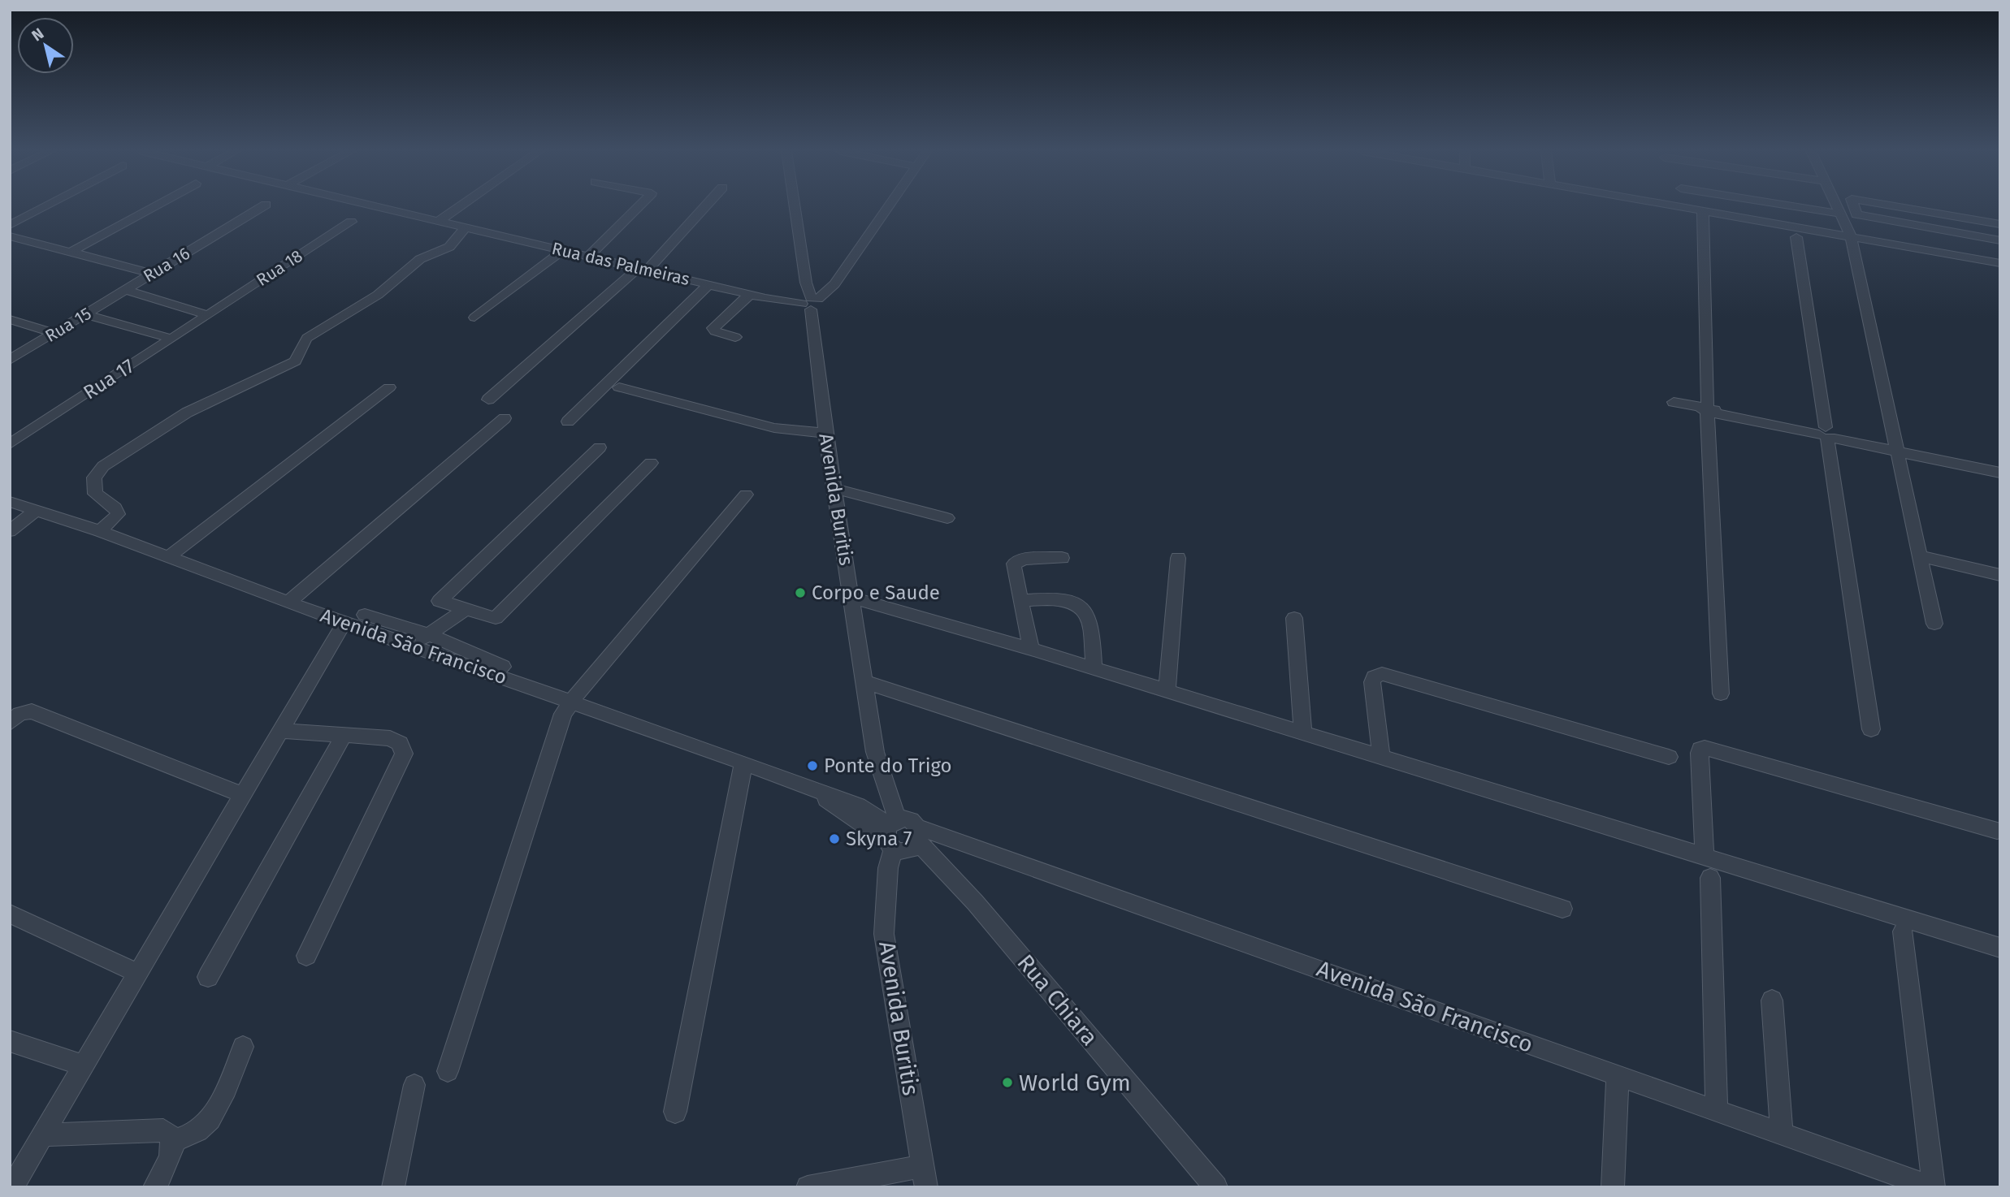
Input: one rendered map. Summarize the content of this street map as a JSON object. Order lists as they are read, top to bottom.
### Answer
{
  "streets": {
    "street": [
      "Rua das Palmeiras",
      "Rua 16",
      "Rua 18",
      "Rua 15",
      "Rua 17",
      "Avenida Buritis",
      "Avenida São Francisco",
      "Rua Chiara"
    ]
  },
  "crossings": [
    ["Rua das Palmeiras", "Avenida Buritis"],
    ["Rua 16", "Rua 15"],
    ["Rua 18", "Rua 17"],
    ["Avenida Buritis", "Avenida São Francisco"],
    ["Avenida São Francisco", "Rua Chiara"]
  ],
  "places": [
    "Corpo e Saude",
    "Ponte do Trigo",
    "Skyna 7",
    "World Gym"
  ],
  "north": "top left"
}
